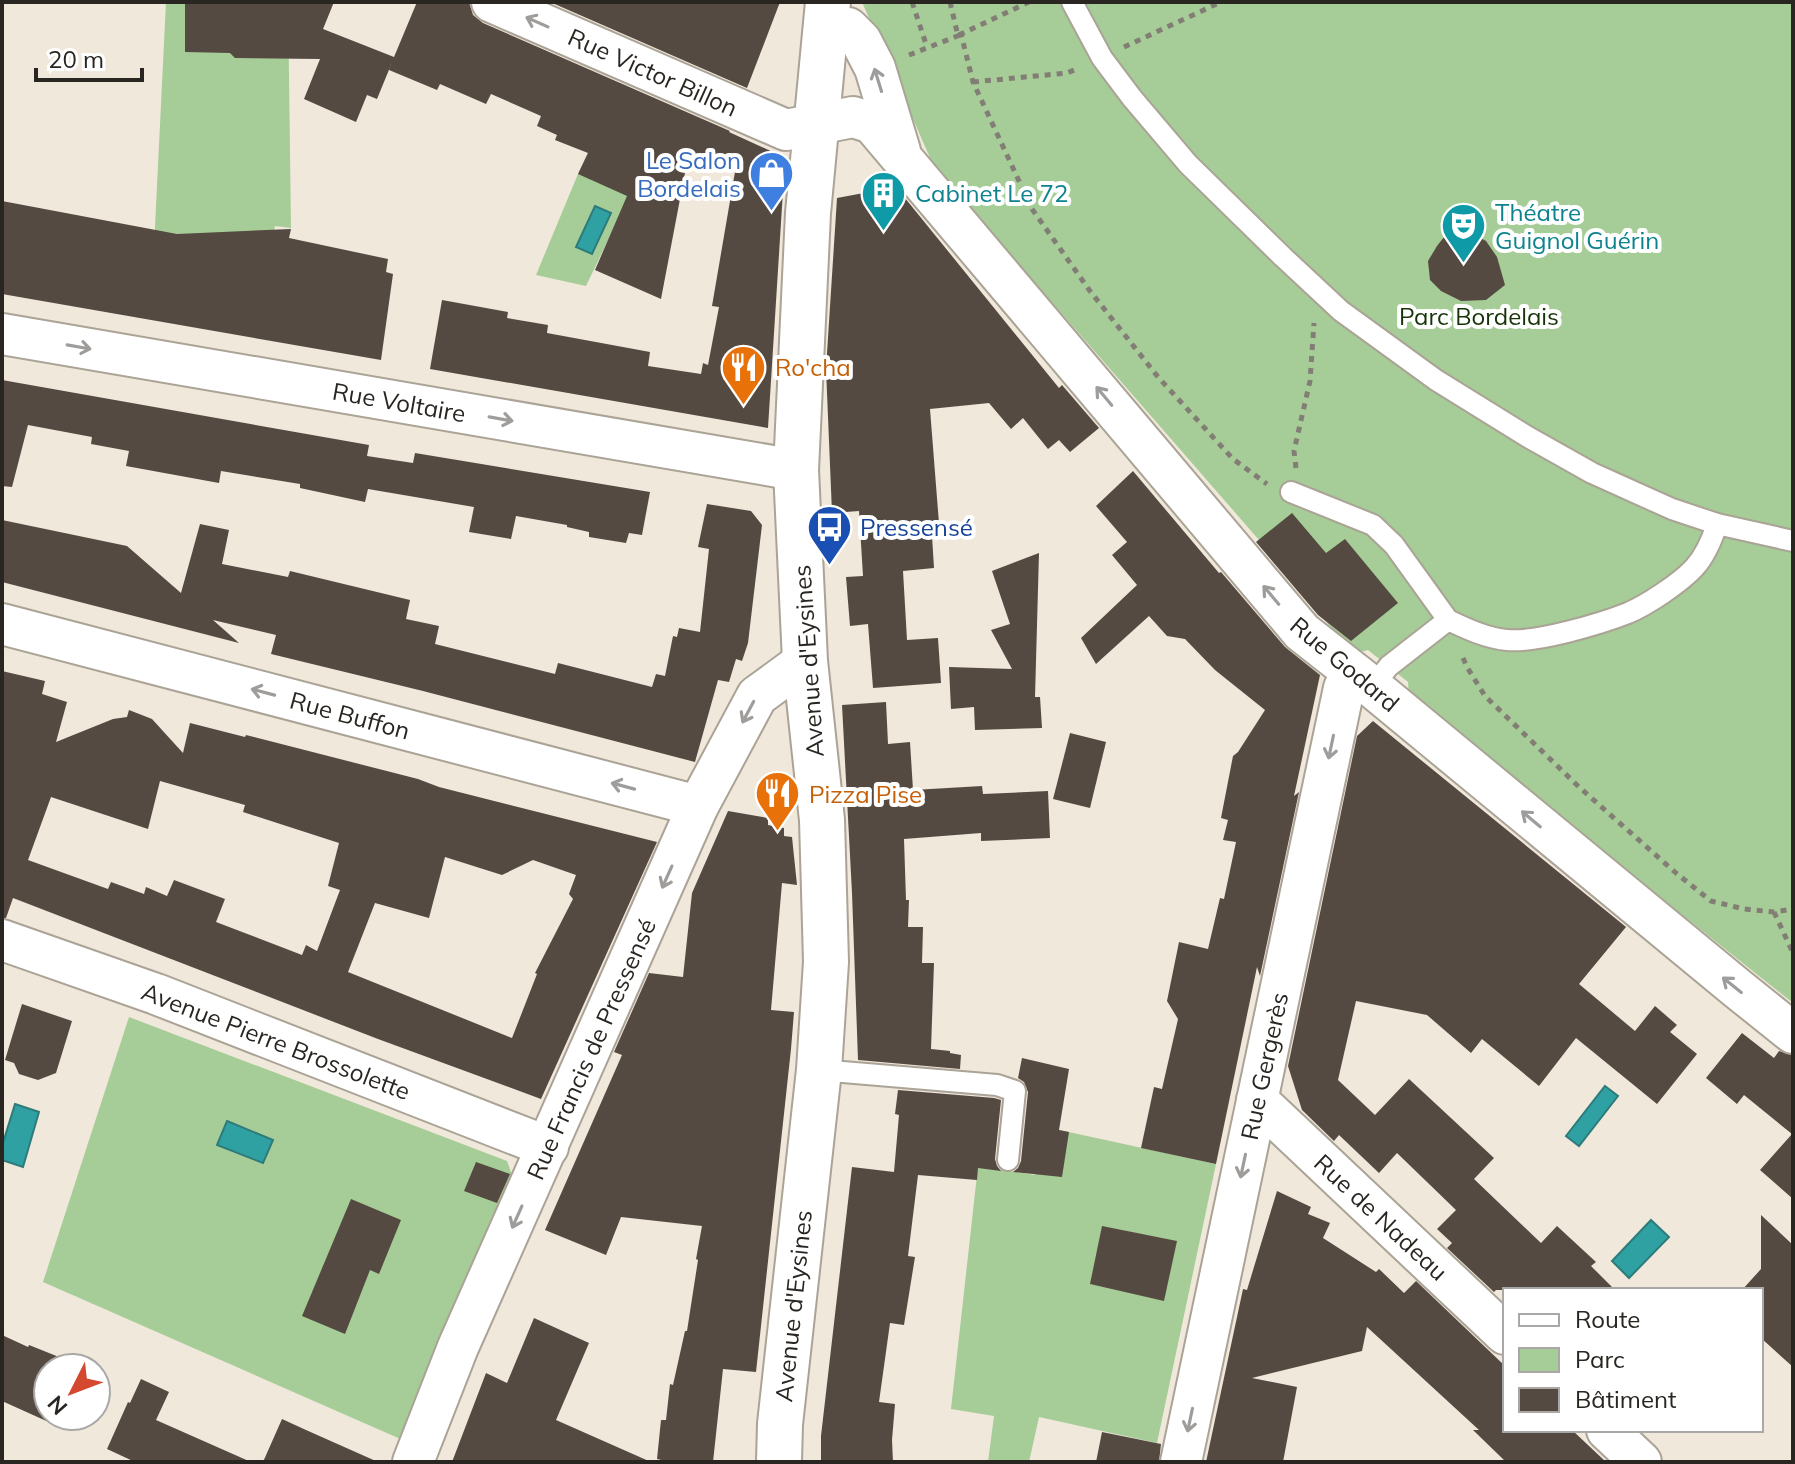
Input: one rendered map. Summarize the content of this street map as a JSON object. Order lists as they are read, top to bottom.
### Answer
{
  "streets": {
    "street": [
      "Rue Victor Billon",
      "Rue Voltaire",
      "Avenue d'Eysines",
      "Rue Godard",
      "Rue Buffon",
      "Avenue Pierre Brossolette",
      "Rue Francis de Pressensé",
      "Rue Gergerès",
      "Rue de Nadeau"
    ]
  },
  "crossings": [
    ["Rue Victor Billon", "Avenue d'Eysines"],
    ["Rue Victor Billon", "Rue Godard"],
    ["Rue Voltaire", "Avenue d'Eysines"],
    ["Avenue d'Eysines", "Rue Francis de Pressensé"],
    ["Rue Godard", "Rue Gergerès"],
    ["Rue Buffon", "Rue Francis de Pressensé"],
    ["Avenue Pierre Brossolette", "Rue Francis de Pressensé"],
    ["Rue Gergerès", "Rue de Nadeau"]
  ],
  "one_way": [
    "Rue Victor Billon",
    "Rue Voltaire",
    "Rue Godard",
    "Rue Buffon",
    "Rue Francis de Pressensé",
    "Rue Gergerès"
  ],
  "parks": ["Parc Bordelais"],
  "places": {
    "shop": ["Le Salon Bordelais"],
    "building": ["Cabinet Le 72"],
    "theatre": ["Théatre Guignol Guérin"],
    "restaurant": ["Ro'cha", "Pizza Pise"],
    "bus stop": ["Pressensé"]
  },
  "legend": ["Route", "Parc", "Bâtiment"],
  "scale_bar": "20 m",
  "north": "bottom left"
}
